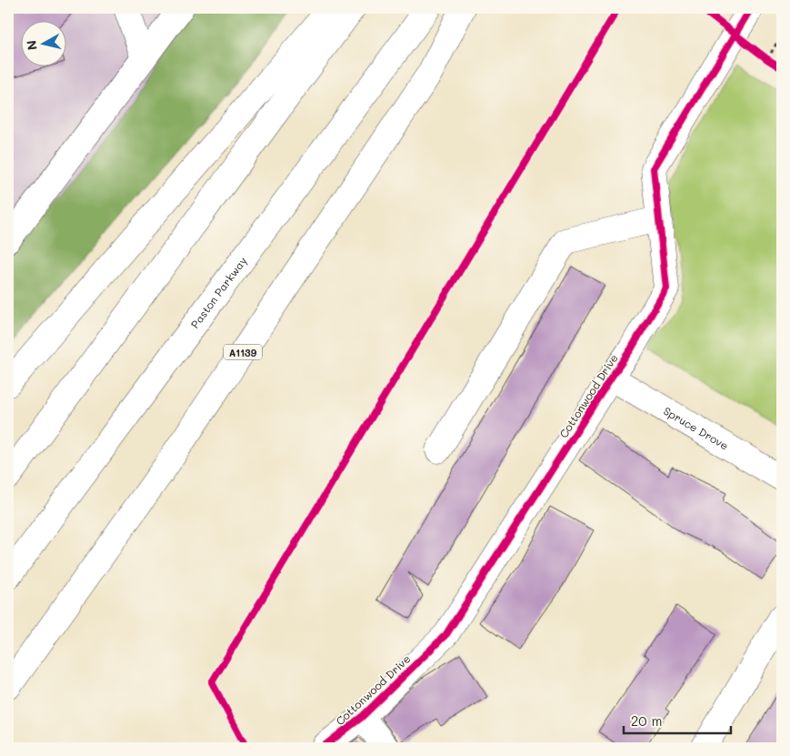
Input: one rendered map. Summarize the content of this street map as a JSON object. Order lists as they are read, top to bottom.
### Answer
{
  "streets": {
    "main road": [
      "Paston Parkway",
      "A1139",
      "Cottonwood Drive",
      "Spruce Drove"
    ]
  },
  "crossings": [
    ["Cottonwood Drive", "Spruce Drove"]
  ],
  "scale_bar": "20 m",
  "north": "left"
}
